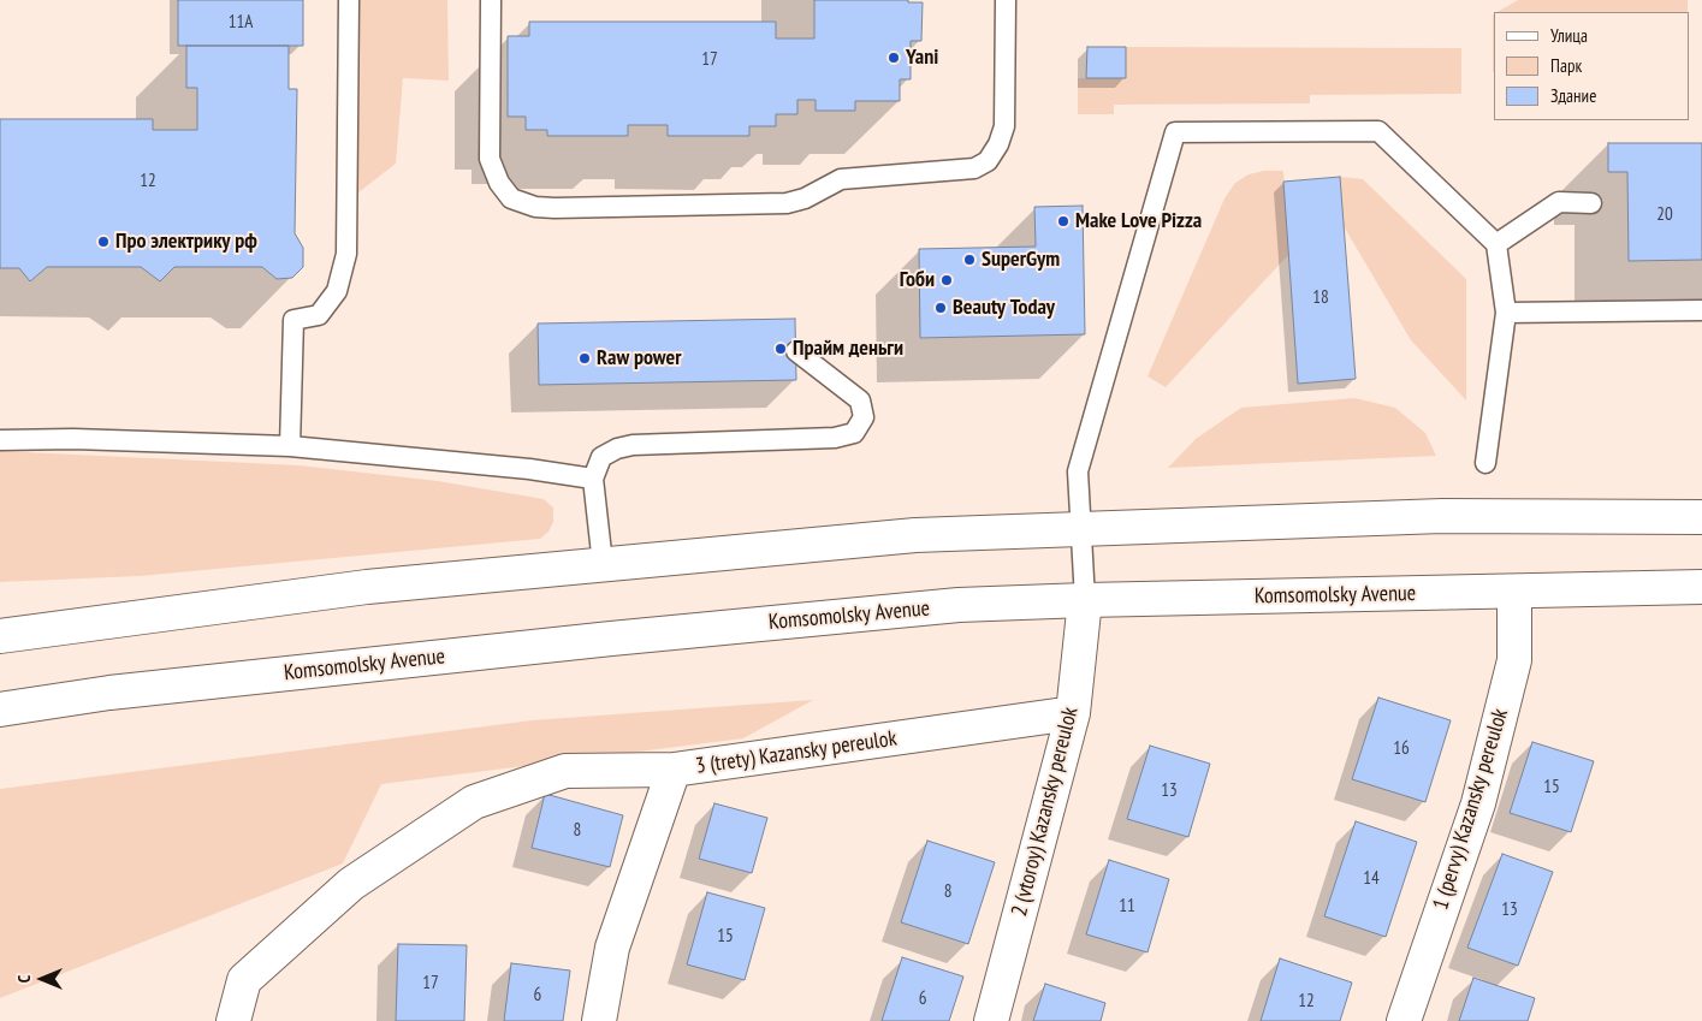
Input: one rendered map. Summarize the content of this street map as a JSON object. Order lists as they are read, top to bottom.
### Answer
{
  "streets": {
    "main road": [
      "Komsomolsky Avenue",
      "3 (trety) Kazansky pereulok",
      "1 (pervy) Kazansky pereulok",
      "2 (vtoroy) Kazansky pereulok"
    ]
  },
  "crossings": [
    ["Komsomolsky Avenue", "1 (pervy) Kazansky pereulok"],
    ["Komsomolsky Avenue", "2 (vtoroy) Kazansky pereulok"],
    ["3 (trety) Kazansky pereulok", "2 (vtoroy) Kazansky pereulok"]
  ],
  "places": [
    "Yani",
    "Make Love Pizza",
    "Про электрику рф",
    "SuperGym",
    "Гоби",
    "Beauty Today",
    "Прайм деньги",
    "Raw power"
  ],
  "house_numbers": [
    "11А",
    "17",
    "12",
    "20",
    "18",
    "16",
    "15",
    "13",
    "8",
    "14",
    "8",
    "11",
    "13",
    "15",
    "17",
    "6",
    "6",
    "12"
  ],
  "legend": ["Улица", "Парк", "Здание"],
  "north": "left"
}
